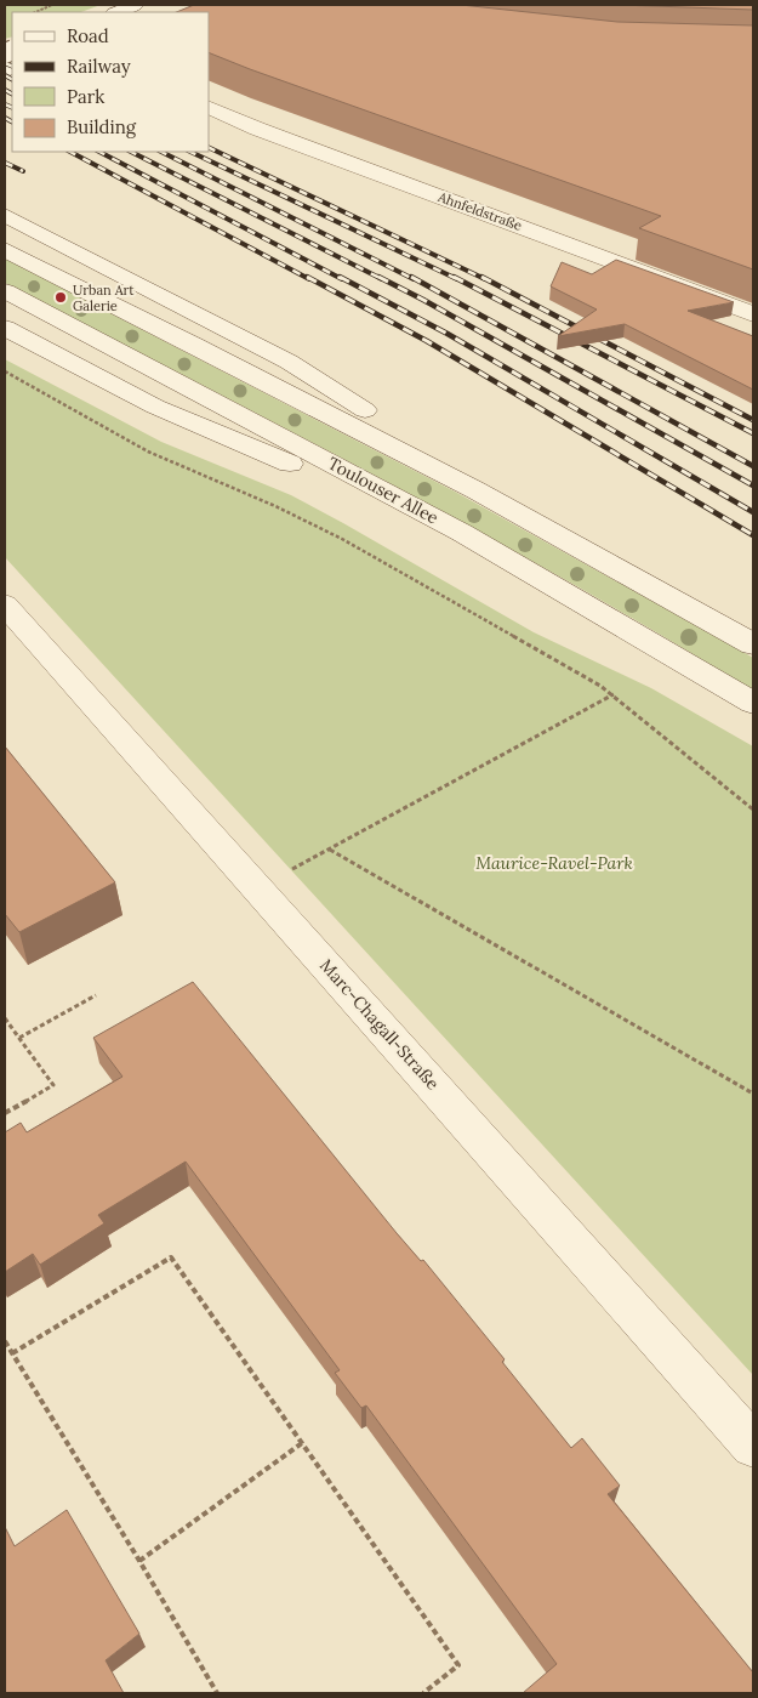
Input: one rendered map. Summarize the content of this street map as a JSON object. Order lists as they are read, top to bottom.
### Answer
{
  "streets": {
    "main road": ["Ahnfeldstraße", "Toulouser Allee", "Marc-Chagall-Straße"]
  },
  "parks": ["Maurice-Ravel-Park"],
  "places": ["Urban Art Galerie"],
  "legend": [
    "Road",
    "Railway",
    "Park",
    "Building"
  ]
}
